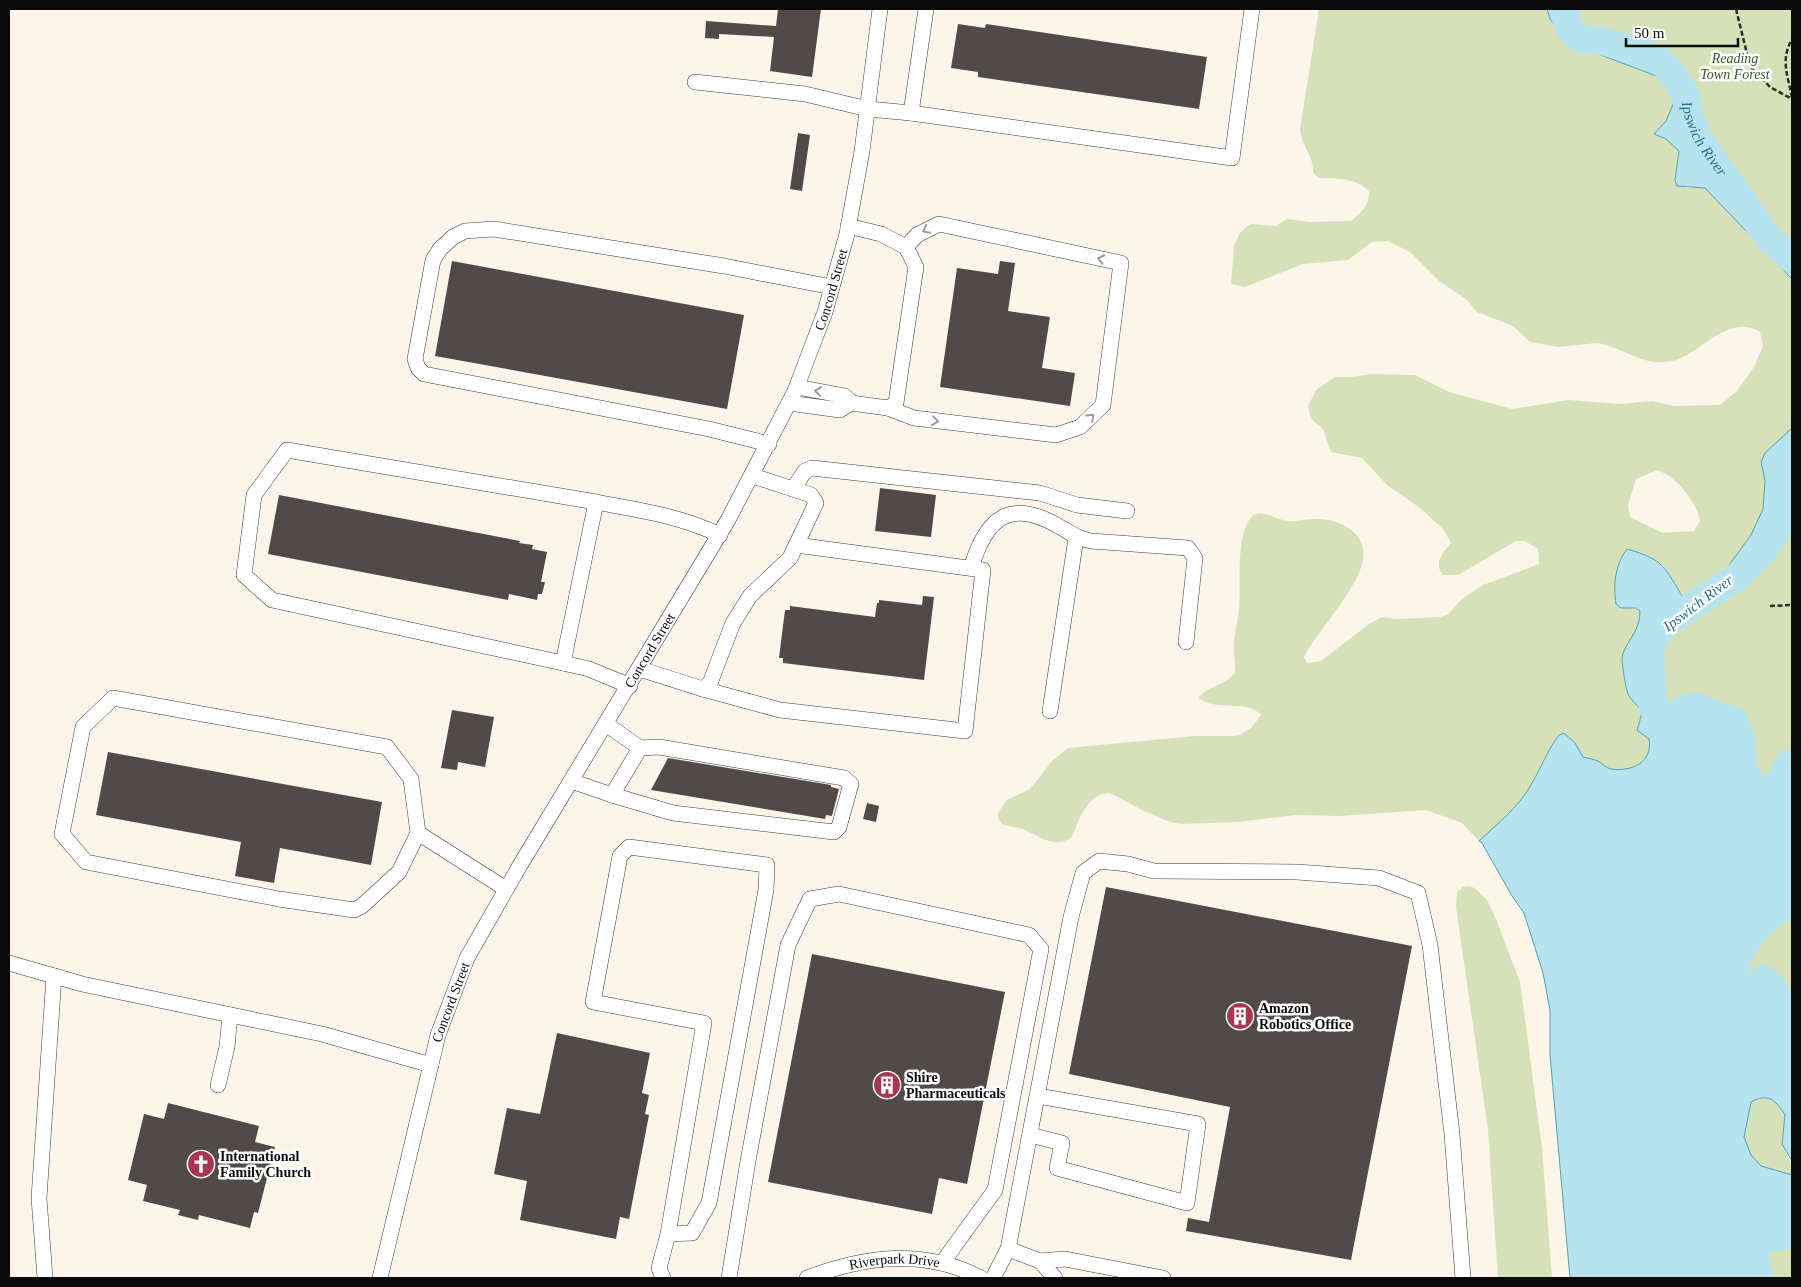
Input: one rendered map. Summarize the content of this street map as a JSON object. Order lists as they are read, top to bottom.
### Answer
{
  "streets": {
    "street": ["Concord Street", "Riverpark Drive"]
  },
  "water": ["Ipswich River"],
  "parks": ["Reading Town Forest"],
  "places": {
    "building": ["Amazon Robotics Office", "Shire Pharmaceuticals"],
    "church": ["International Family Church"]
  },
  "scale_bar": "50 m"
}
